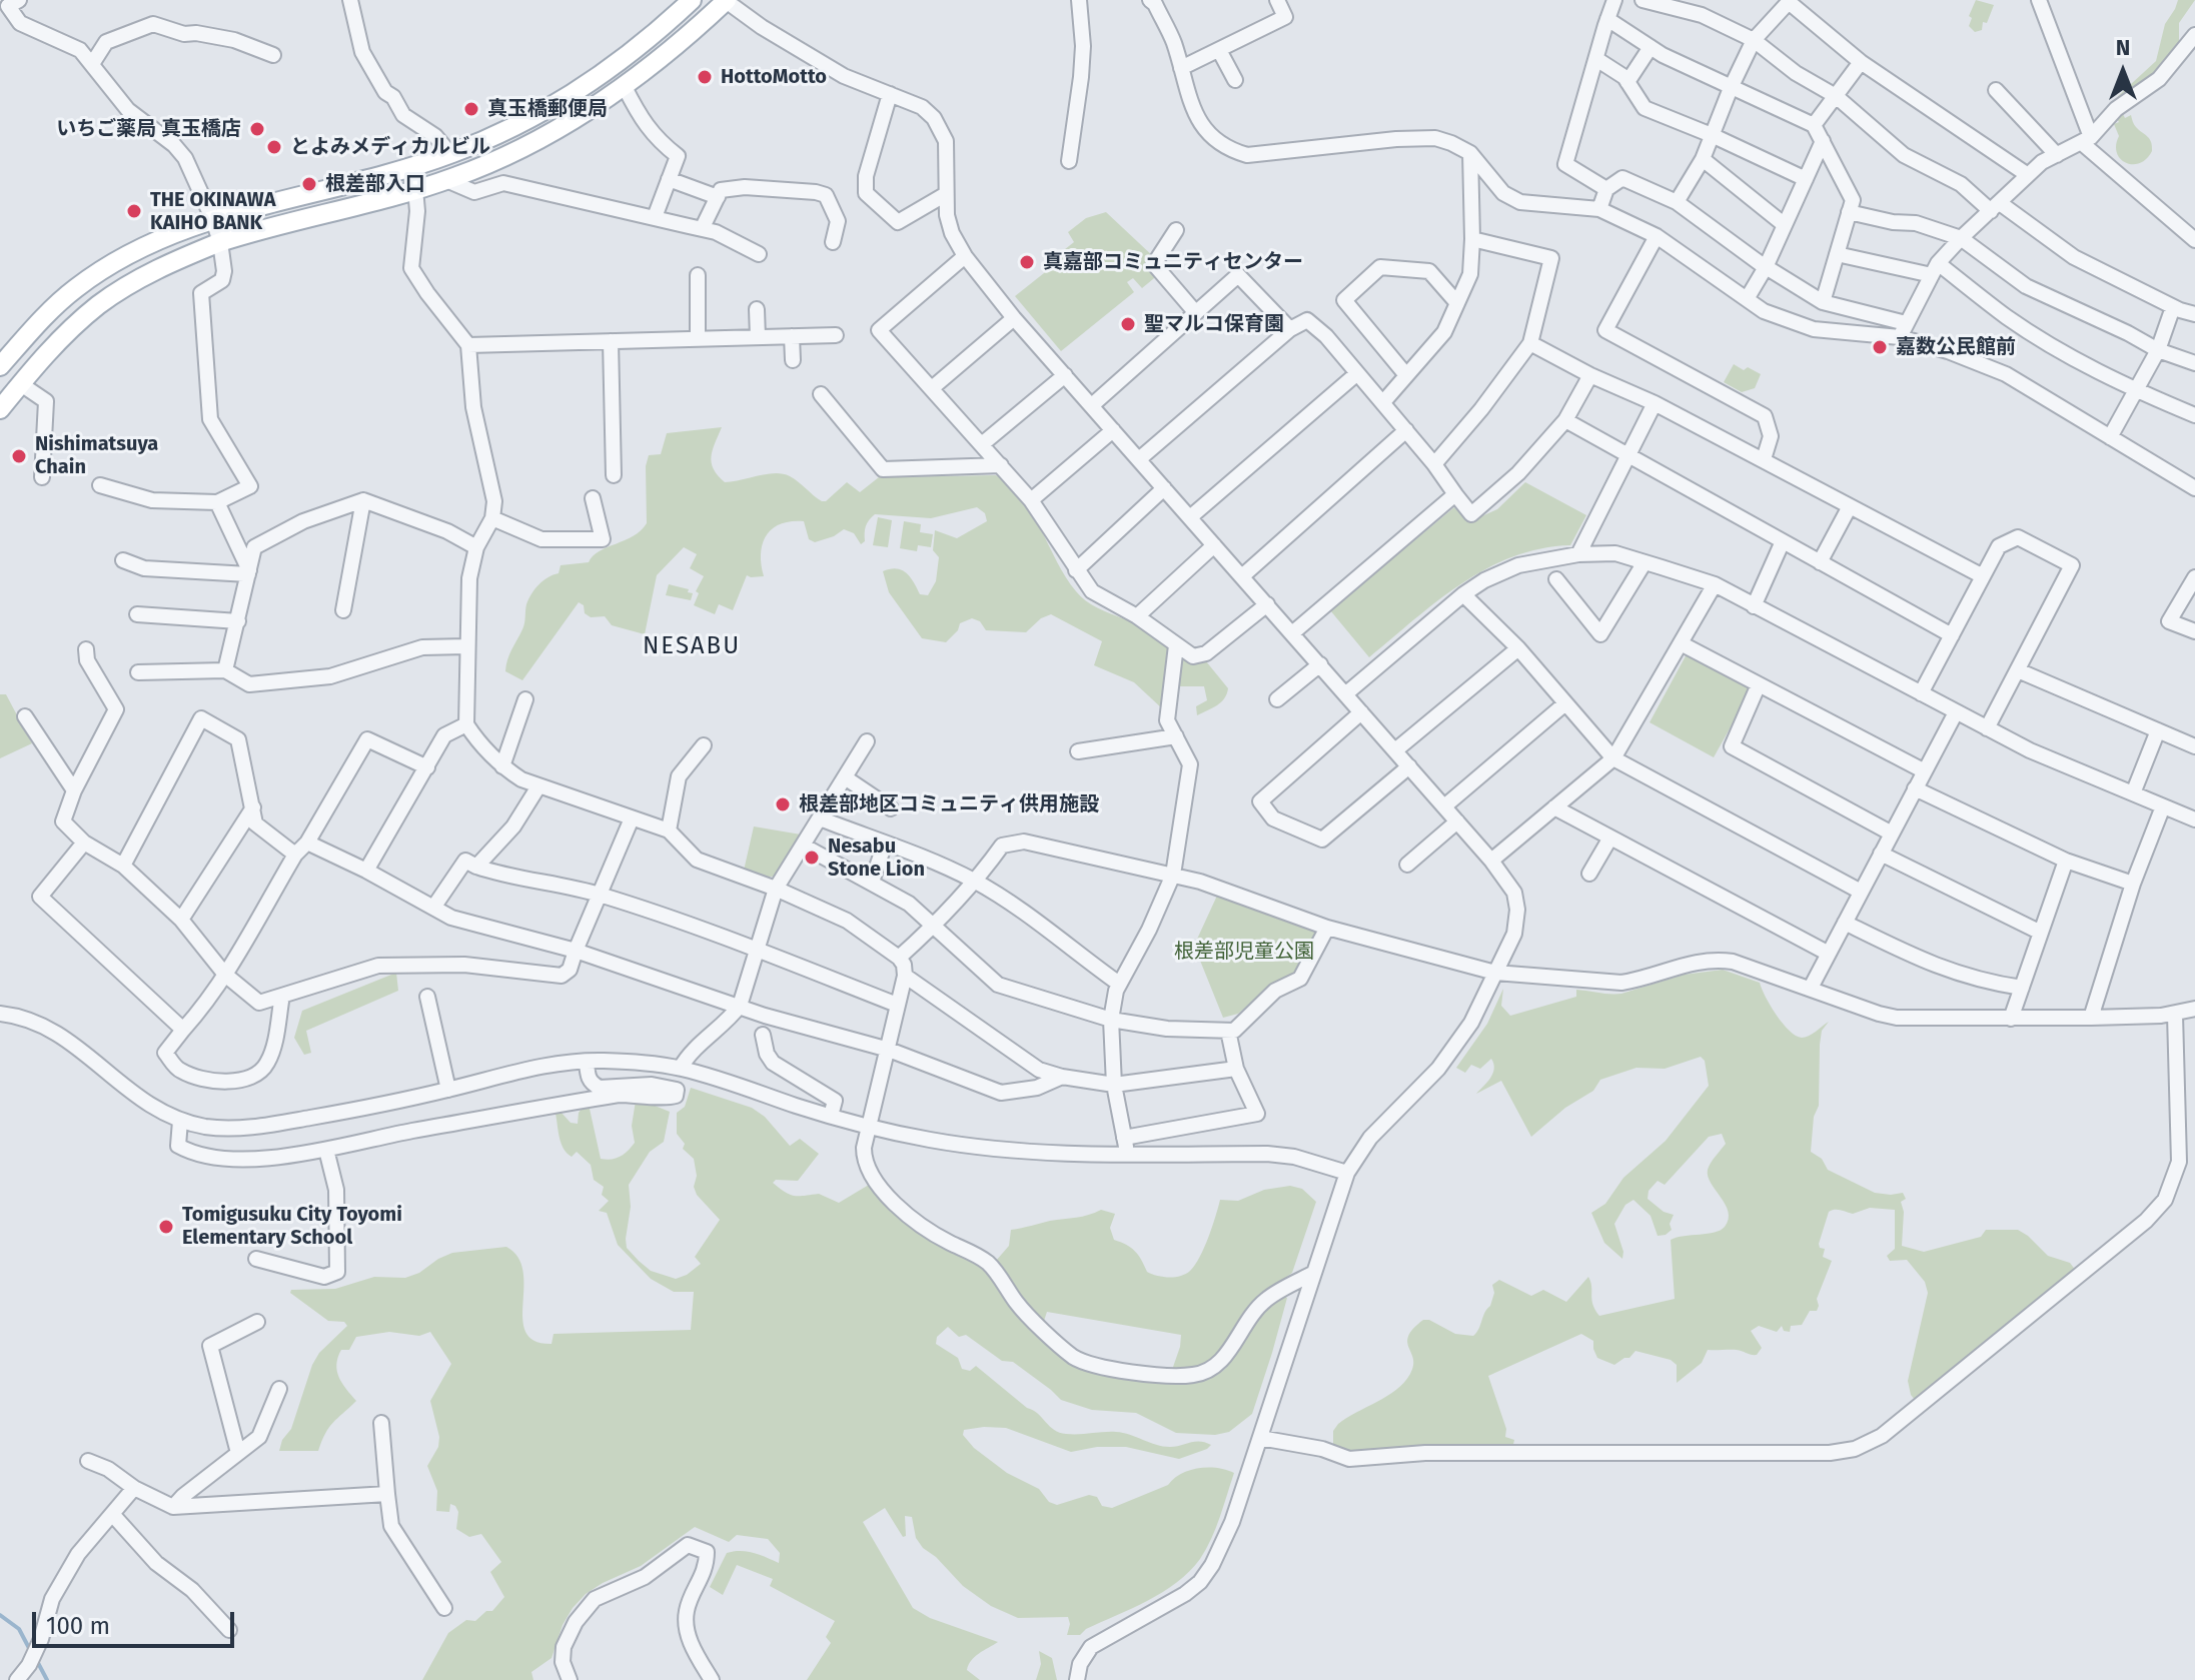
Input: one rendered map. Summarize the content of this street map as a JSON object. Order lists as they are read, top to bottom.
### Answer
{
  "districts": ["NESABU"],
  "parks": ["根差部児童公園"],
  "places": [
    "HottoMotto",
    "真玉橋郵便局",
    "いちご薬局 真玉橋店",
    "とよみメディカルビル",
    "根差部入口",
    "THE OKINAWA KAIHO BANK",
    "真嘉部コミュニティセンター",
    "聖マルコ保育園",
    "嘉数公民館前",
    "Nishimatsuya Chain",
    "根差部地区コミュニティ供用施設",
    "Nesabu Stone Lion",
    "Tomigusuku City Toyomi Elementary School"
  ],
  "scale_bar": "100 m",
  "north": "top"
}
